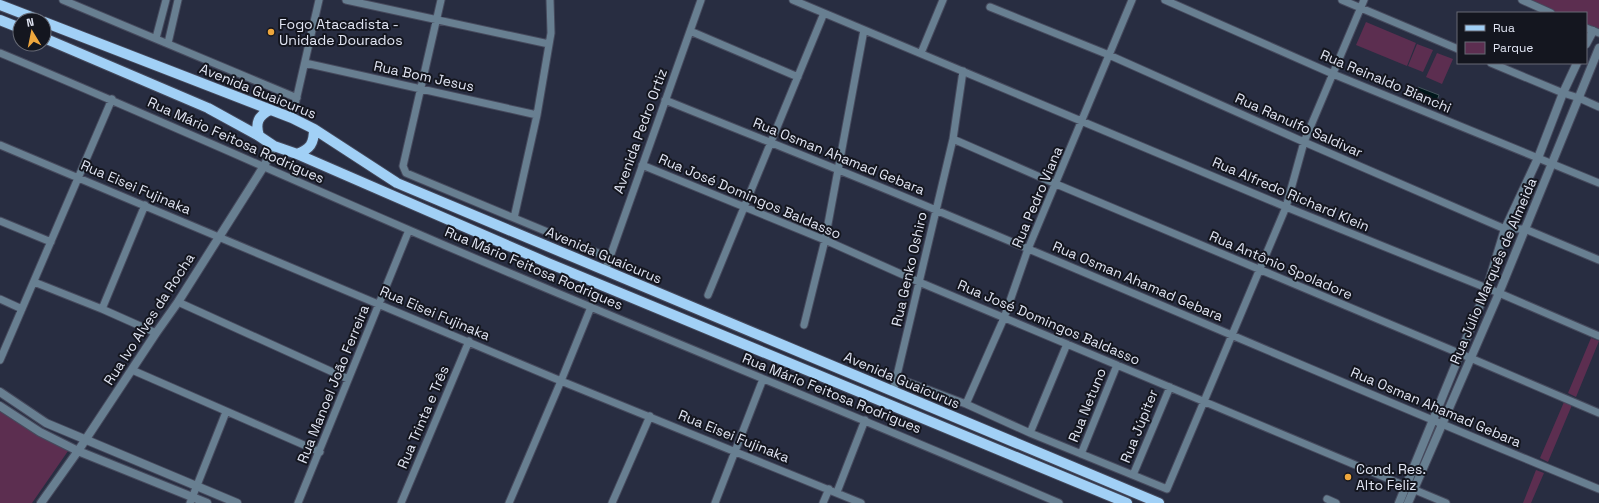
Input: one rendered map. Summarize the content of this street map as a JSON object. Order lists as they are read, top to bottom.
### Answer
{
  "streets": {
    "main road": ["Avenida Guaicurus"],
    "street": [
      "Rua Bom Jesus",
      "Rua Reinaldo Bianchi",
      "Rua Ranulfo Saldivar",
      "Avenida Pedro Ortiz",
      "Rua Mário Feitosa Rodrigues",
      "Rua Osman Ahamad Gebara",
      "Rua Eisei Fujinaka",
      "Rua Alfredo Richard Klein",
      "Rua José Domingos Baldasso",
      "Rua Pedro Viana",
      "Rua Antônio Spoladore",
      "Rua Genko Oshiro",
      "Rua Júlio Marquês de Almeida",
      "Rua Ivo Alves da Rocha",
      "Rua Manoel João Ferreira",
      "Rua Netuno",
      "Rua Trinta e Três",
      "Rua Júpiter"
    ]
  },
  "crossings": [
    ["Rua Reinaldo Bianchi", "Rua Júlio Marquês de Almeida"],
    ["Avenida Guaicurus", "Avenida Pedro Ortiz"],
    ["Avenida Guaicurus", "Rua Genko Oshiro"],
    ["Avenida Guaicurus", "Rua Ivo Alves da Rocha"],
    ["Rua Ranulfo Saldivar", "Rua Pedro Viana"],
    ["Rua Ranulfo Saldivar", "Rua Júlio Marquês de Almeida"],
    ["Avenida Pedro Ortiz", "Rua Osman Ahamad Gebara"],
    ["Avenida Pedro Ortiz", "Rua José Domingos Baldasso"],
    ["Rua Mário Feitosa Rodrigues", "Rua Ivo Alves da Rocha"],
    ["Rua Mário Feitosa Rodrigues", "Rua Manoel João Ferreira"],
    ["Rua Osman Ahamad Gebara", "Rua Pedro Viana"],
    ["Rua Osman Ahamad Gebara", "Rua Genko Oshiro"],
    ["Rua Osman Ahamad Gebara", "Rua Júlio Marquês de Almeida"],
    ["Rua Eisei Fujinaka", "Rua Ivo Alves da Rocha"],
    ["Rua Eisei Fujinaka", "Rua Manoel João Ferreira"],
    ["Rua Eisei Fujinaka", "Rua Trinta e Três"],
    ["Rua Alfredo Richard Klein", "Rua Pedro Viana"],
    ["Rua Alfredo Richard Klein", "Rua Genko Oshiro"],
    ["Rua Alfredo Richard Klein", "Rua Júlio Marquês de Almeida"],
    ["Rua José Domingos Baldasso", "Rua Pedro Viana"],
    ["Rua José Domingos Baldasso", "Rua Genko Oshiro"],
    ["Rua José Domingos Baldasso", "Rua Júlio Marquês de Almeida"],
    ["Rua José Domingos Baldasso", "Rua Netuno"],
    ["Rua José Domingos Baldasso", "Rua Júpiter"],
    ["Rua Pedro Viana", "Rua Antônio Spoladore"],
    ["Rua Antônio Spoladore", "Rua Genko Oshiro"],
    ["Rua Antônio Spoladore", "Rua Júlio Marquês de Almeida"]
  ],
  "places": ["Fogo Atacadista - Unidade Dourados", "Cond. Res. Alto Feliz"],
  "legend": ["Rua", "Parque"],
  "north": "top"
}
